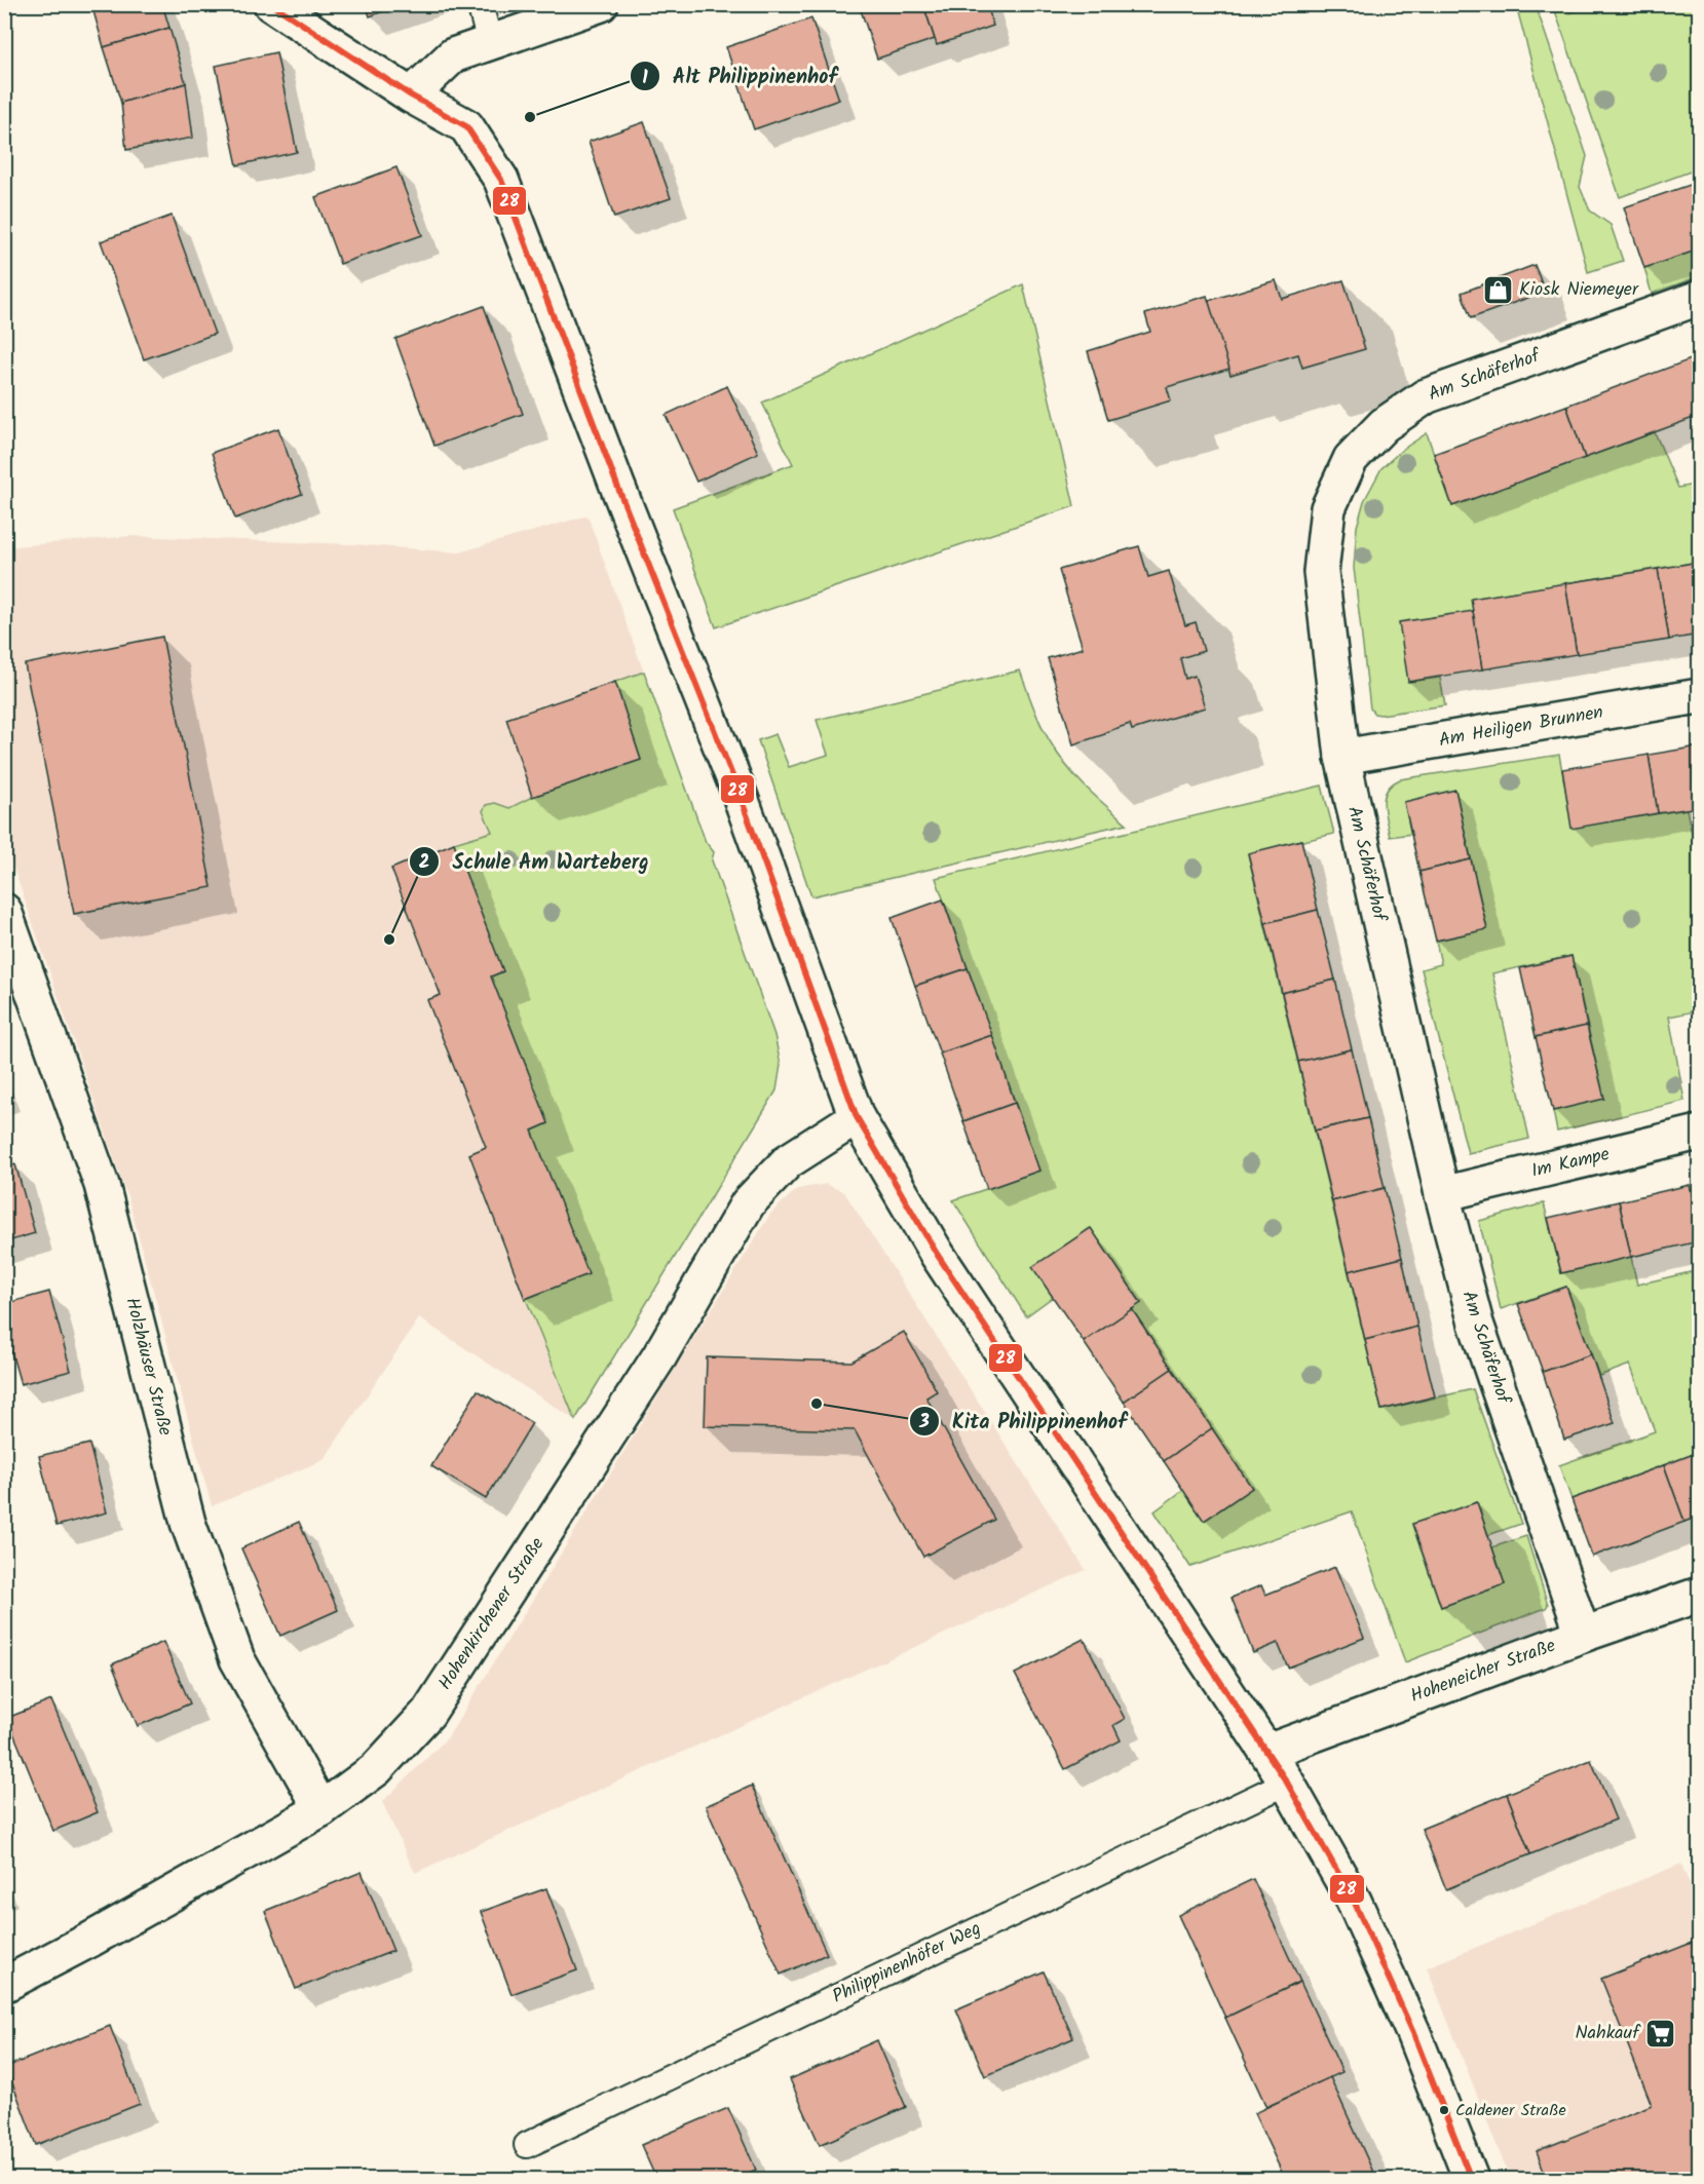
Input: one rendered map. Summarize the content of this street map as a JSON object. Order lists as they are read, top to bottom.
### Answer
{
  "streets": {
    "street": [
      "Am Schäferhof",
      "Am Heiligen Brunnen",
      "Im Kampe",
      "Holzhäuser Straße",
      "Hohenkirchener Straße",
      "Hoheneicher Straße"
    ],
    "lane": ["Philippinenhöfer Weg"]
  },
  "crossings": [
    ["Am Schäferhof", "Am Heiligen Brunnen"],
    ["Am Schäferhof", "Im Kampe"],
    ["Am Schäferhof", "Hoheneicher Straße"],
    ["Holzhäuser Straße", "Hohenkirchener Straße"]
  ],
  "places": {
    "other": [
      "Alt Philippinenhof",
      "Schule Am Warteberg",
      "Kita Philippinenhof",
      "Caldener Straße"
    ],
    "shop": ["Kiosk Niemeyer"],
    "supermarket": ["Nahkauf"]
  },
  "lines": ["transit line 28"]
}
